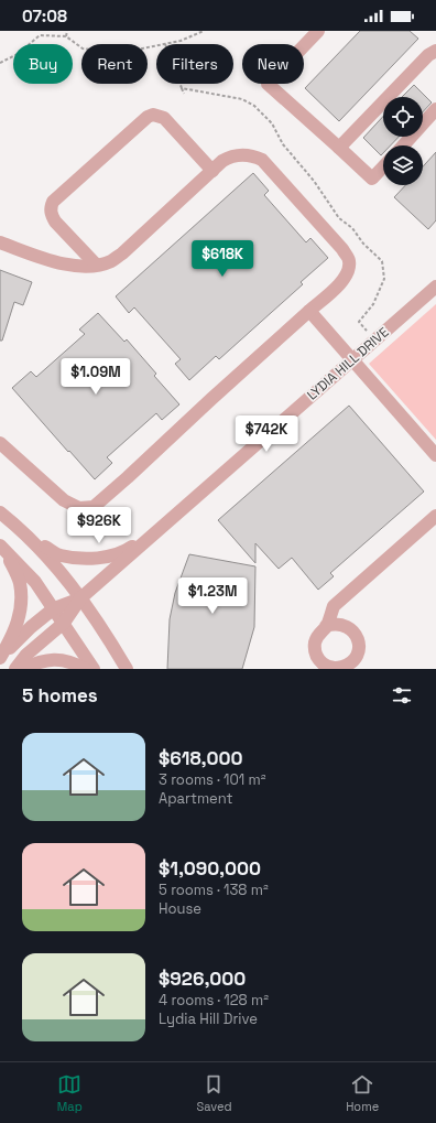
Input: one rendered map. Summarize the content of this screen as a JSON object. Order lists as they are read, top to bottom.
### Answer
{
  "streets": {
    "street": ["LYDIA HILL DRIVE"]
  },
  "page": {
    "status": "07:08",
    "chip": [
      "Buy",
      "Rent",
      "Filters",
      "New"
    ],
    "price": [
      "$618K",
      "$1.09M",
      "$742K",
      "$926K",
      "$1.23M"
    ],
    "heading": "5 homes",
    "list": [
      {
        "name": "$618,000",
        "note": "3 rooms · 101 m² · Apartment"
      },
      {
        "name": "$1,090,000",
        "note": "5 rooms · 138 m² · House"
      },
      {
        "name": "$926,000",
        "note": "4 rooms · 128 m² · Lydia Hill Drive"
      }
    ],
    "tabs": ["Map", "Saved", "Home"]
  }
}
